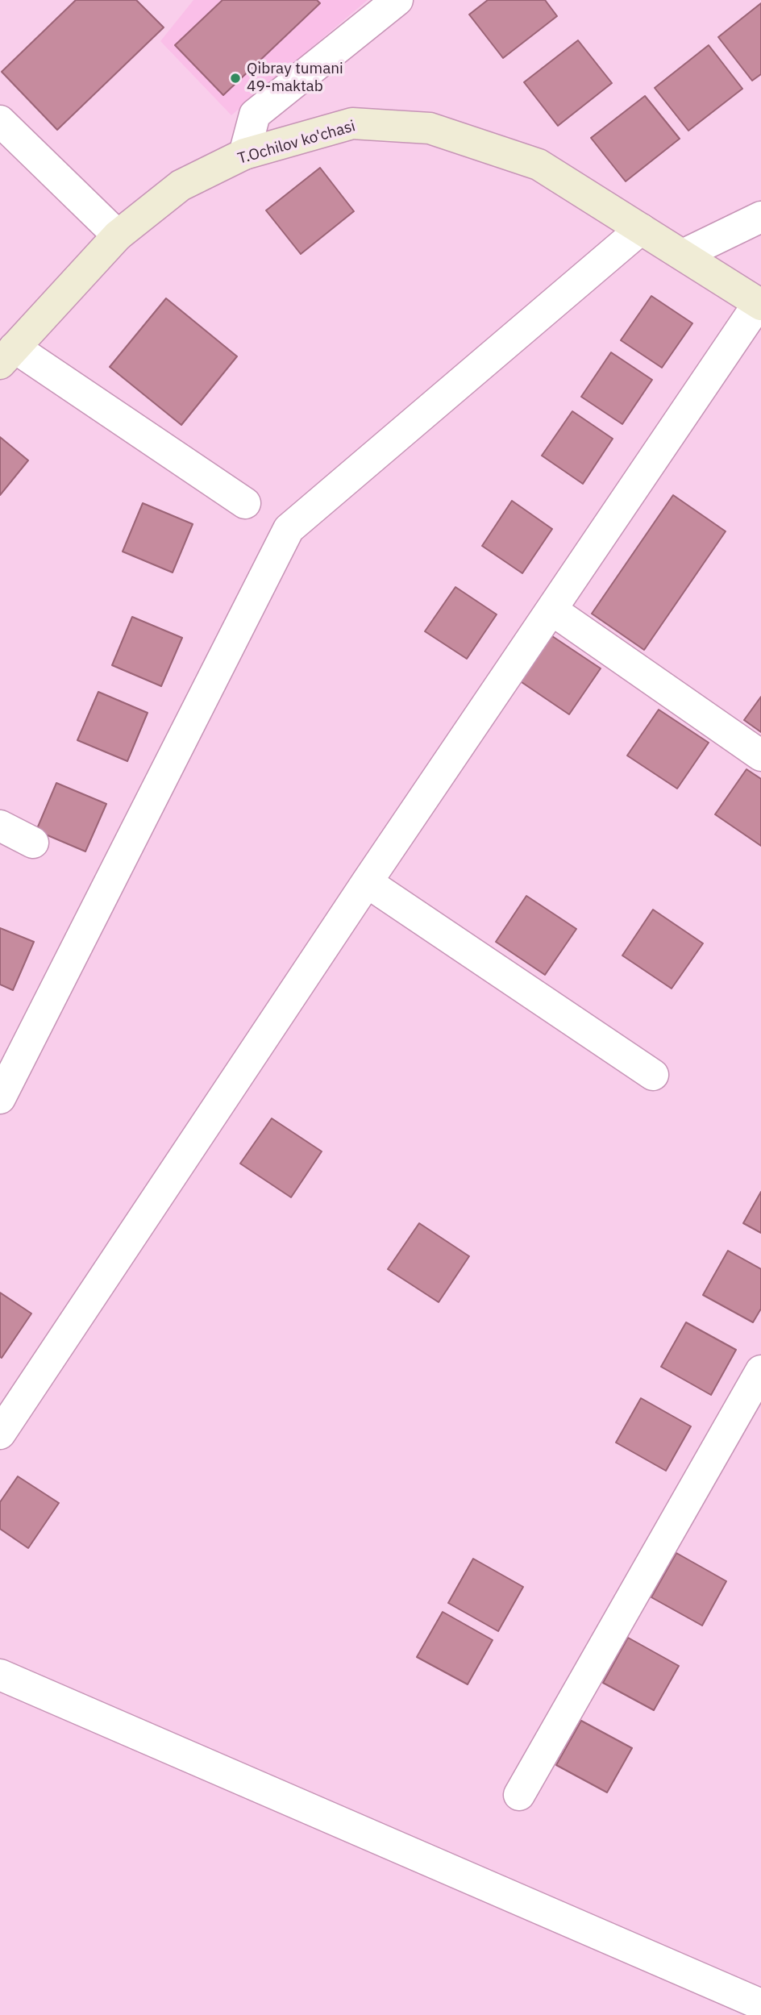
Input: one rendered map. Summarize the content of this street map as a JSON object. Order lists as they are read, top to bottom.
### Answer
{
  "streets": {
    "main road": ["T.Ochilov ko'chasi"]
  },
  "places": ["Qibray tumani 49-maktab"]
}
